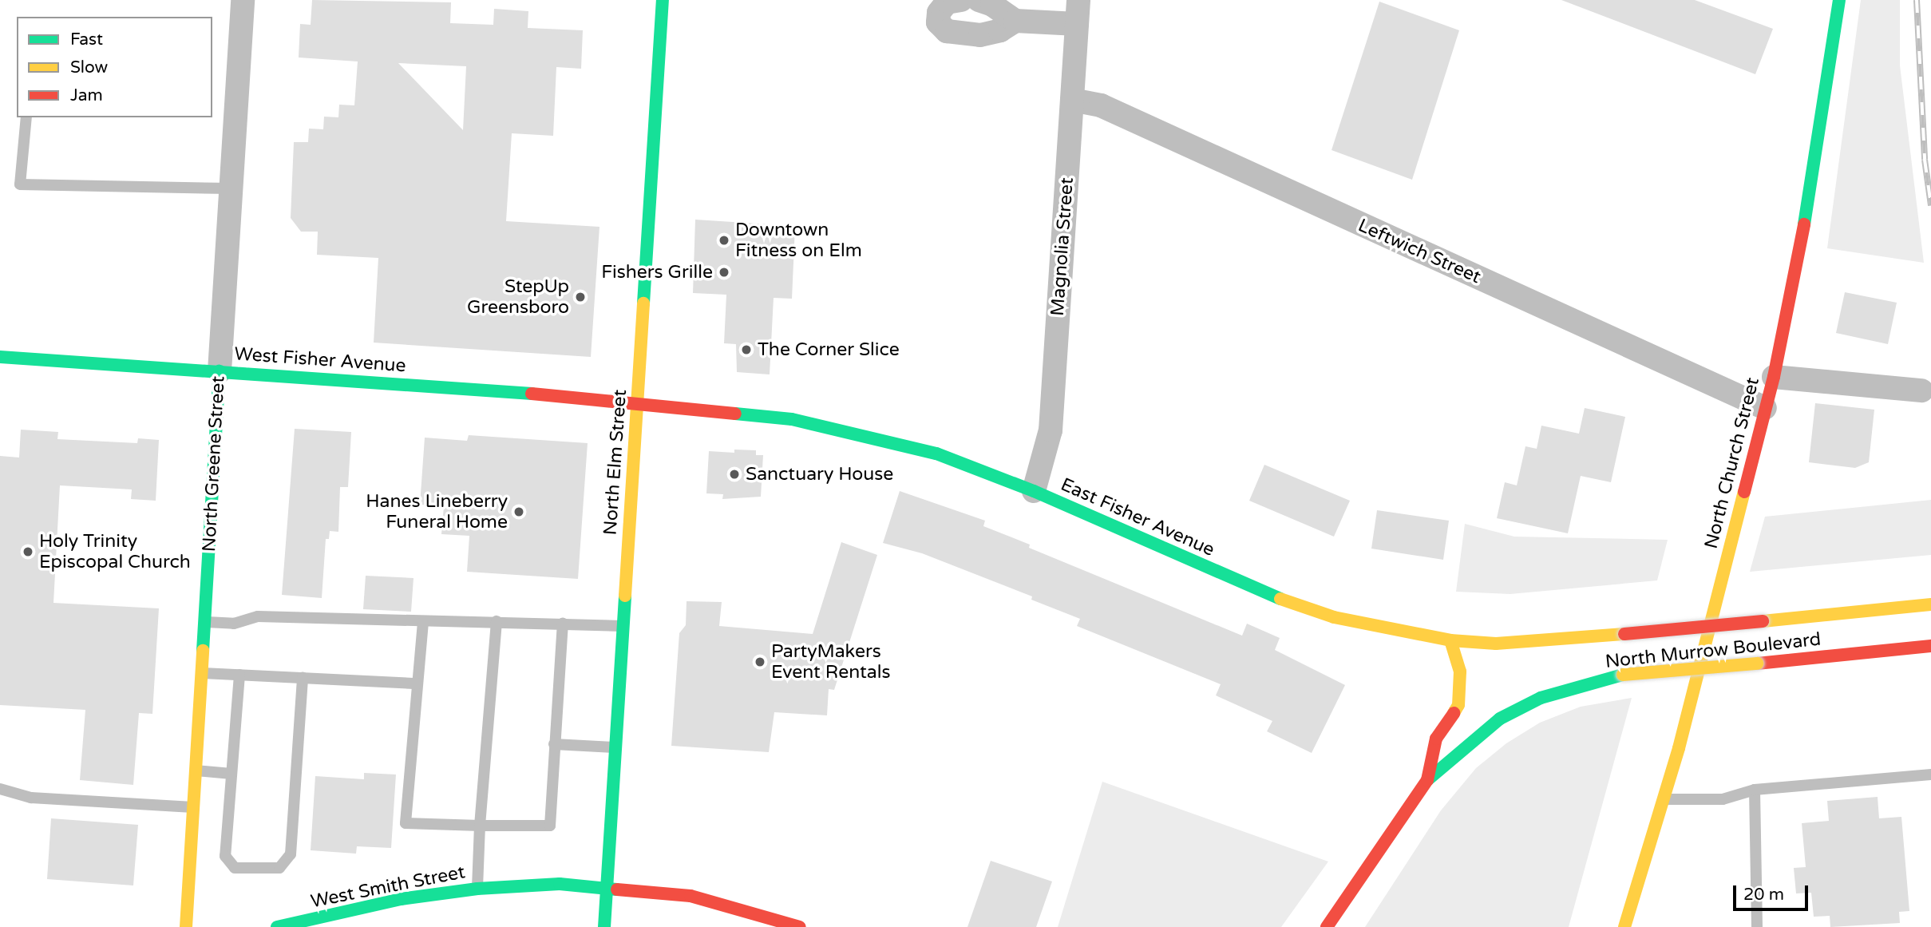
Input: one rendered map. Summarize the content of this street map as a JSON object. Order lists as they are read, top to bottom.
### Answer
{
  "streets": {
    "main road": [
      "West Fisher Avenue",
      "North Elm Street",
      "North Church Street",
      "North Greene Street",
      "East Fisher Avenue",
      "North Murrow Boulevard",
      "West Smith Street"
    ],
    "street": ["Magnolia Street", "Leftwich Street"]
  },
  "crossings": [
    ["Magnolia Street", "Leftwich Street"],
    ["Magnolia Street", "East Fisher Avenue"],
    ["Leftwich Street", "North Church Street"],
    ["West Fisher Avenue", "North Elm Street"],
    ["West Fisher Avenue", "North Greene Street"],
    ["West Fisher Avenue", "East Fisher Avenue"],
    ["North Elm Street", "East Fisher Avenue"],
    ["North Elm Street", "West Smith Street"],
    ["East Fisher Avenue", "North Murrow Boulevard"]
  ],
  "places": [
    "Downtown Fitness on Elm",
    "Fishers Grille",
    "StepUp Greensboro",
    "The Corner Slice",
    "Sanctuary House",
    "Hanes Lineberry Funeral Home",
    "Holy Trinity Episcopal Church",
    "PartyMakers Event Rentals"
  ],
  "legend": ["Fast", "Slow", "Jam"],
  "scale_bar": "20 m"
}
